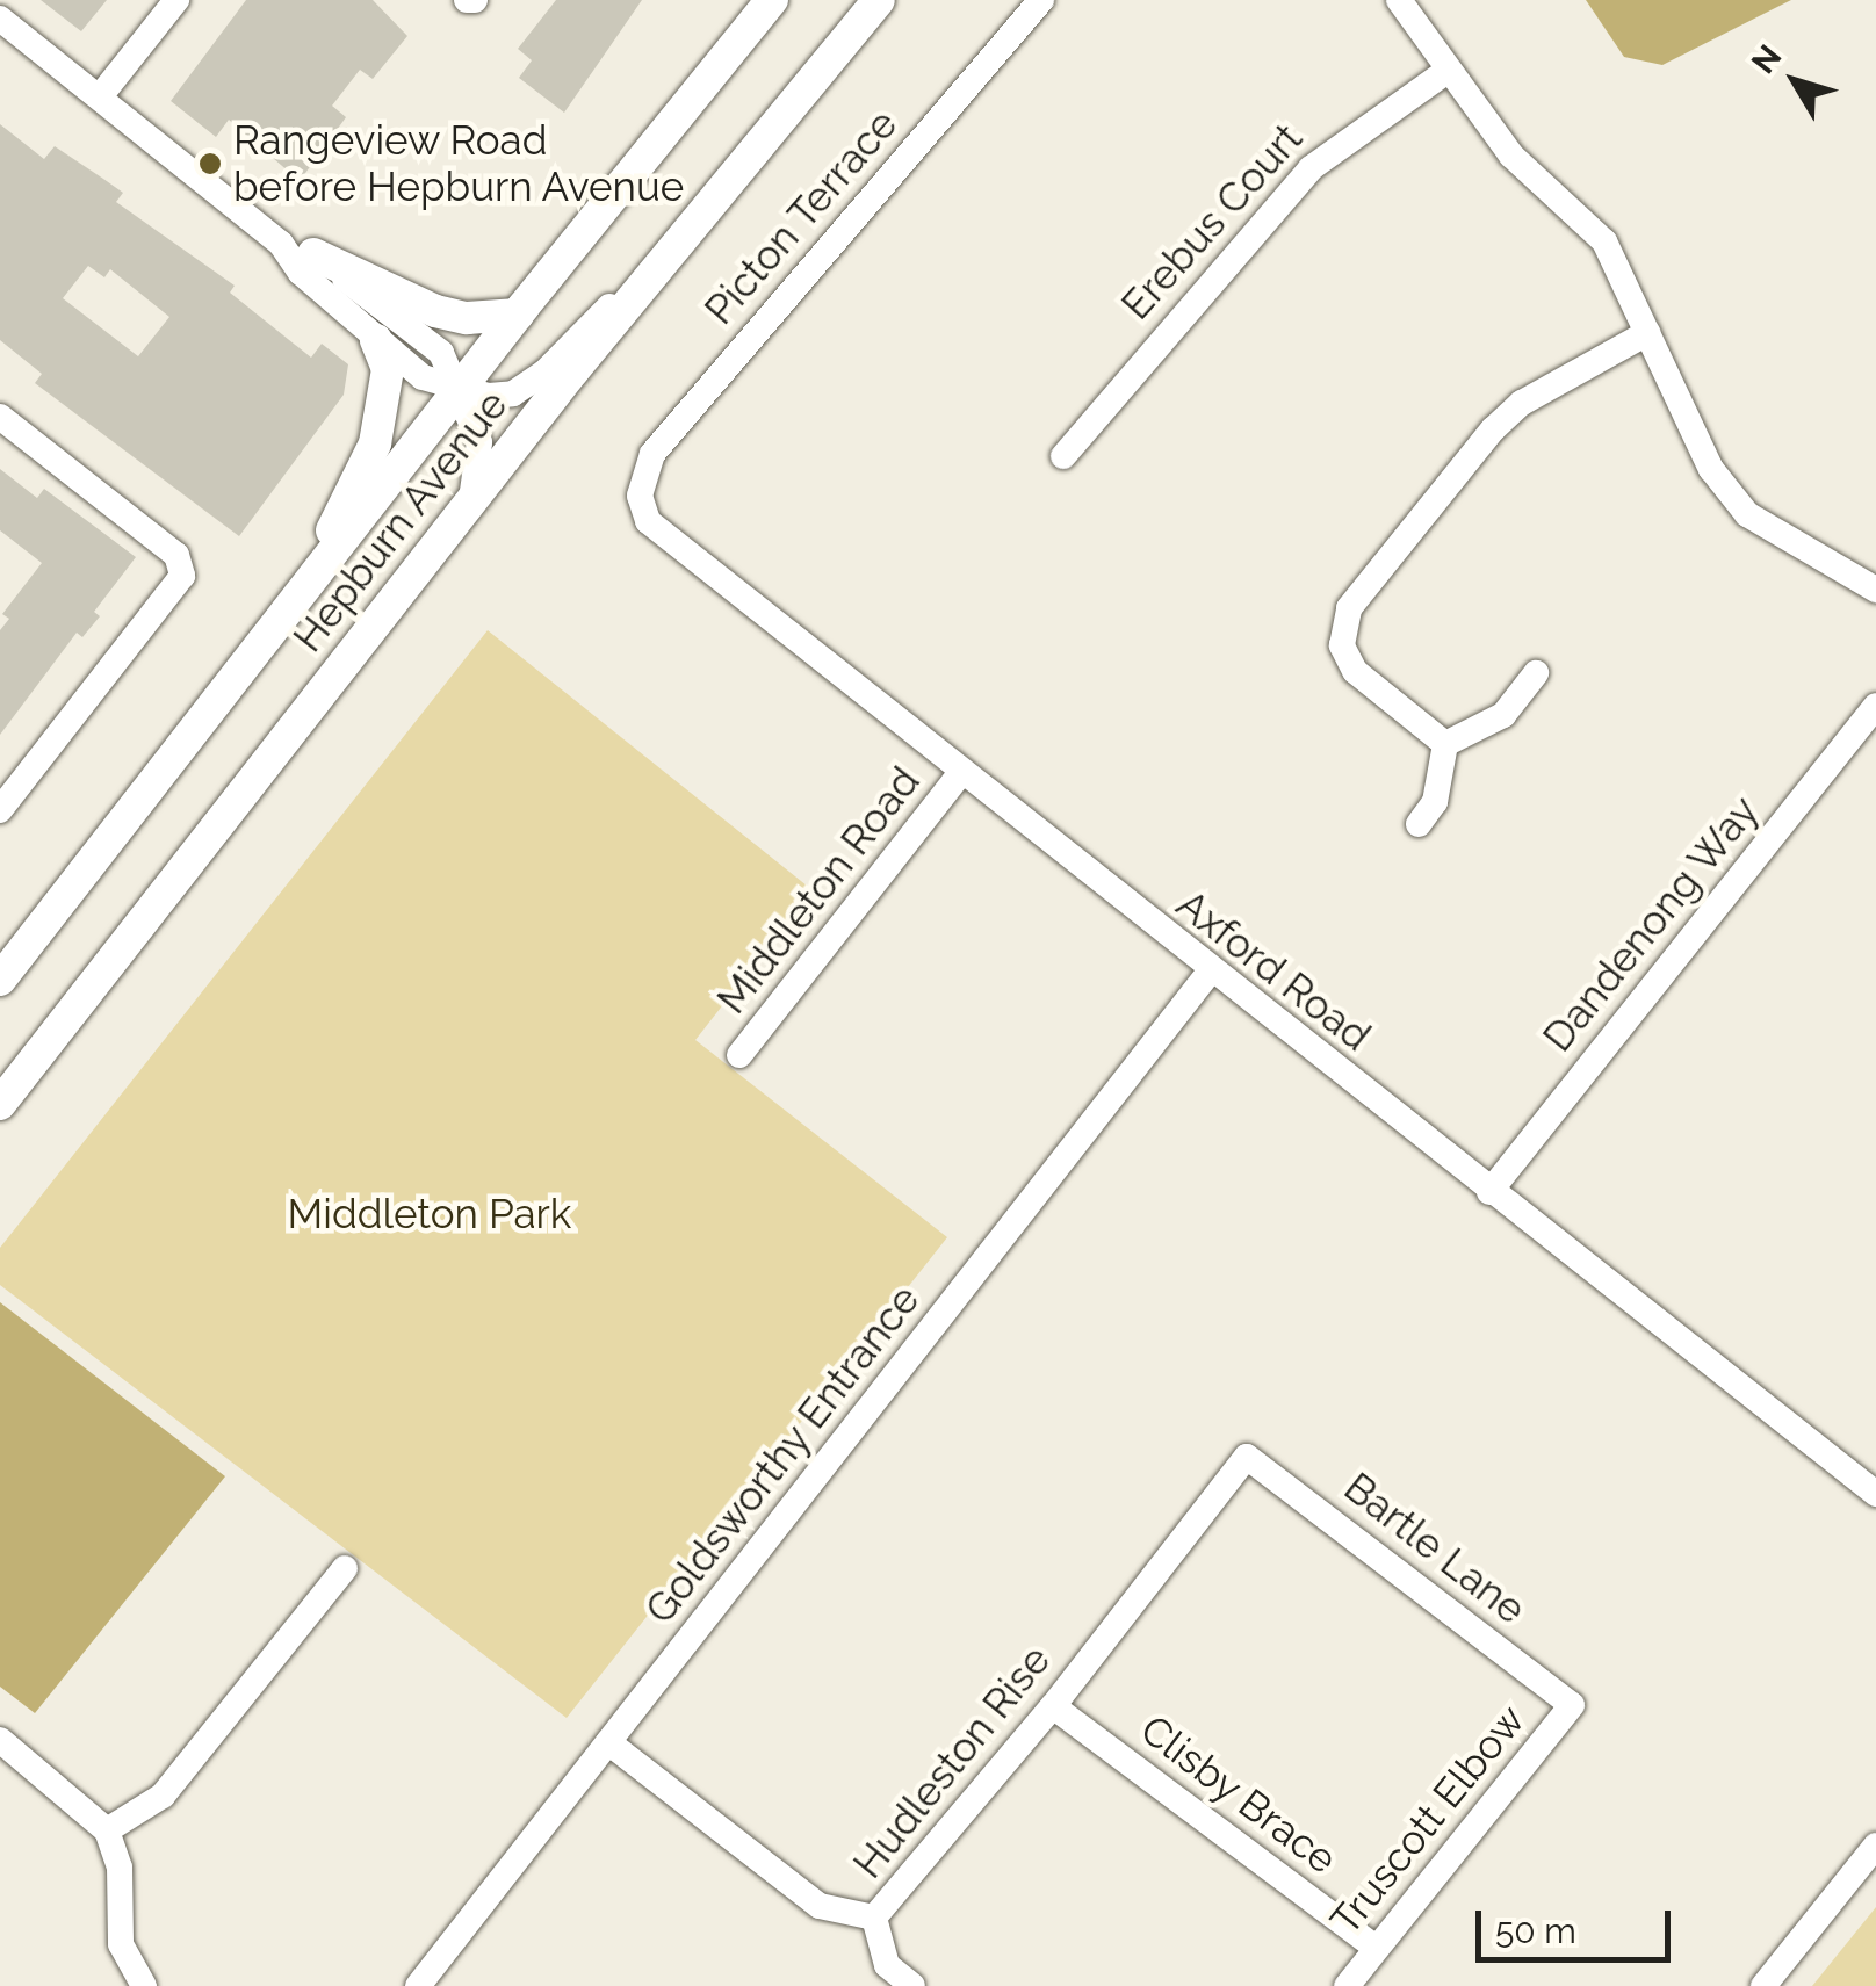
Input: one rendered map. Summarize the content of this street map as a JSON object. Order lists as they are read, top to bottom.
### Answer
{
  "streets": {
    "main road": ["Hepburn Avenue"],
    "street": [
      "Picton Terrace",
      "Erebus Court",
      "Middleton Road",
      "Dandenong Way",
      "Axford Road",
      "Goldsworthy Entrance",
      "Bartle Lane",
      "Hudleston Rise",
      "Clisby Brace",
      "Truscott Elbow"
    ]
  },
  "crossings": [
    ["Picton Terrace", "Axford Road"],
    ["Middleton Road", "Axford Road"],
    ["Dandenong Way", "Axford Road"],
    ["Axford Road", "Goldsworthy Entrance"],
    ["Goldsworthy Entrance", "Hudleston Rise"],
    ["Bartle Lane", "Hudleston Rise"],
    ["Bartle Lane", "Truscott Elbow"],
    ["Hudleston Rise", "Clisby Brace"],
    ["Clisby Brace", "Truscott Elbow"]
  ],
  "parks": ["Middleton Park"],
  "places": ["Rangeview Road before Hepburn Avenue"],
  "scale_bar": "50 m",
  "north": "top left"
}
